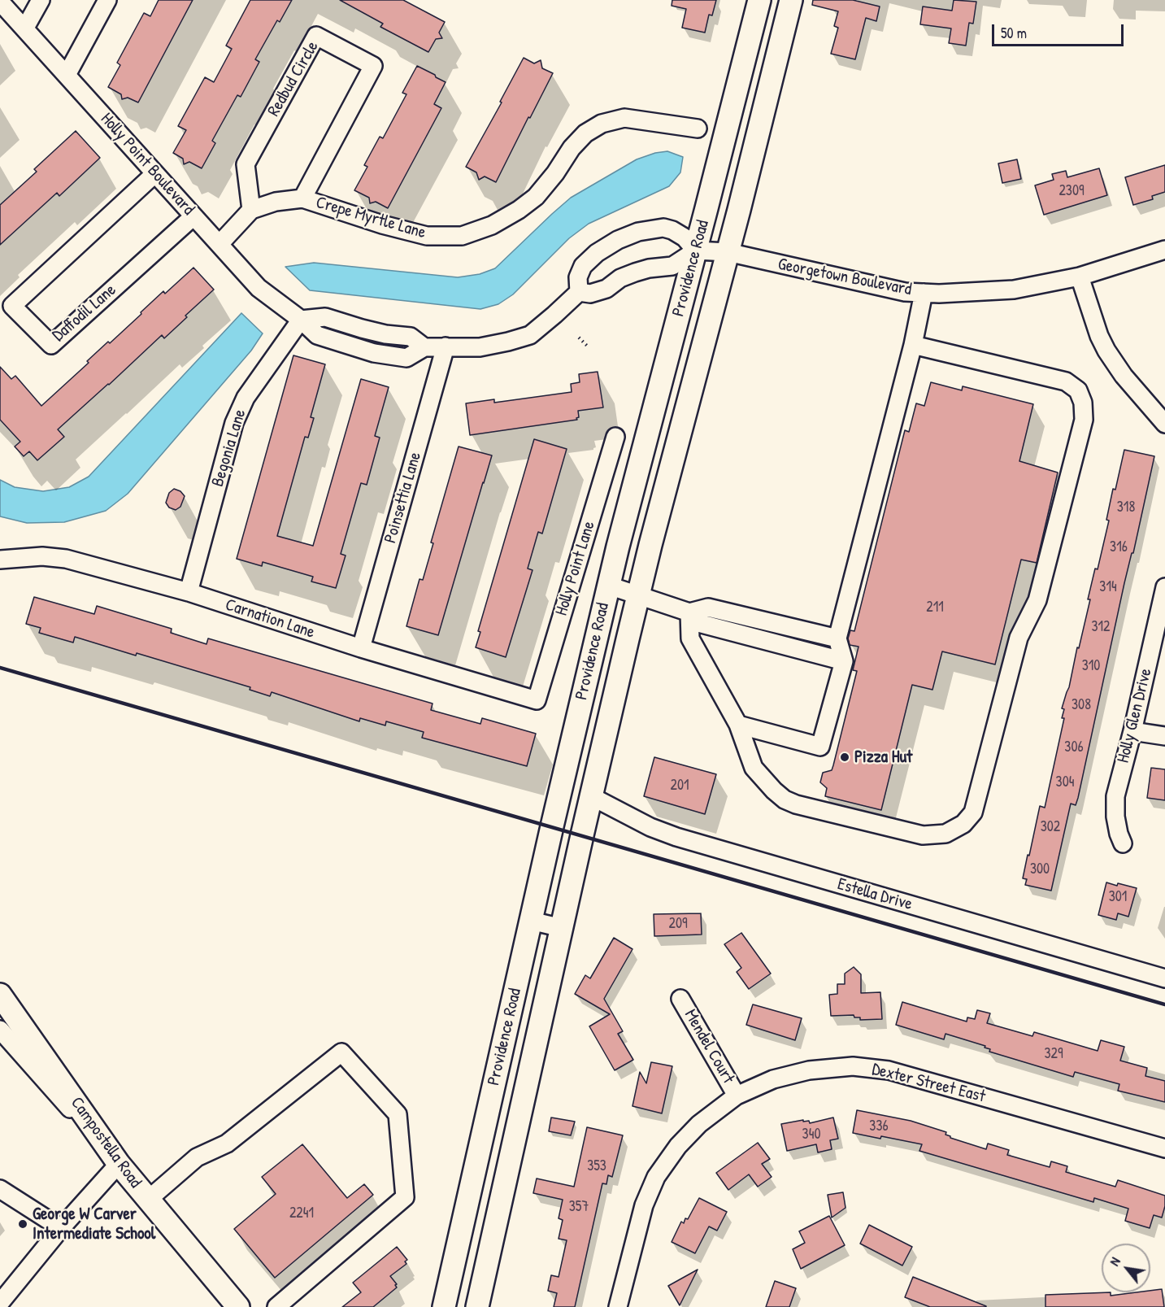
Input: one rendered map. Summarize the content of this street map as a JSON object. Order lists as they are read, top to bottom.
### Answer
{
  "streets": {
    "main road": ["Providence Road", "Campostella Road"],
    "street": [
      "Redbud Circle",
      "Holly Point Boulevard",
      "Crepe Myrtle Lane",
      "Georgetown Boulevard",
      "Daffodil Lane",
      "Begonia Lane",
      "Poinsettia Lane",
      "Holly Point Lane",
      "Carnation Lane",
      "Holly Glen Drive",
      "Estella Drive",
      "Mendel Court",
      "Dexter Street East"
    ]
  },
  "crossings": [
    ["Redbud Circle", "Crepe Myrtle Lane"],
    ["Holly Point Boulevard", "Crepe Myrtle Lane"],
    ["Holly Point Boulevard", "Daffodil Lane"],
    ["Holly Point Boulevard", "Begonia Lane"],
    ["Providence Road", "Georgetown Boulevard"],
    ["Providence Road", "Estella Drive"],
    ["Begonia Lane", "Carnation Lane"],
    ["Poinsettia Lane", "Carnation Lane"],
    ["Holly Point Lane", "Carnation Lane"],
    ["Mendel Court", "Dexter Street East"]
  ],
  "places": ["Pizza Hut", "George W Carver Intermediate School"],
  "house_numbers": [
    "2309",
    "318",
    "316",
    "314",
    "211",
    "312",
    "310",
    "308",
    "306",
    "304",
    "201",
    "302",
    "300",
    "301",
    "209",
    "329",
    "336",
    "340",
    "353",
    "357",
    "2241"
  ],
  "scale_bar": "50 m",
  "north": "top left"
}
